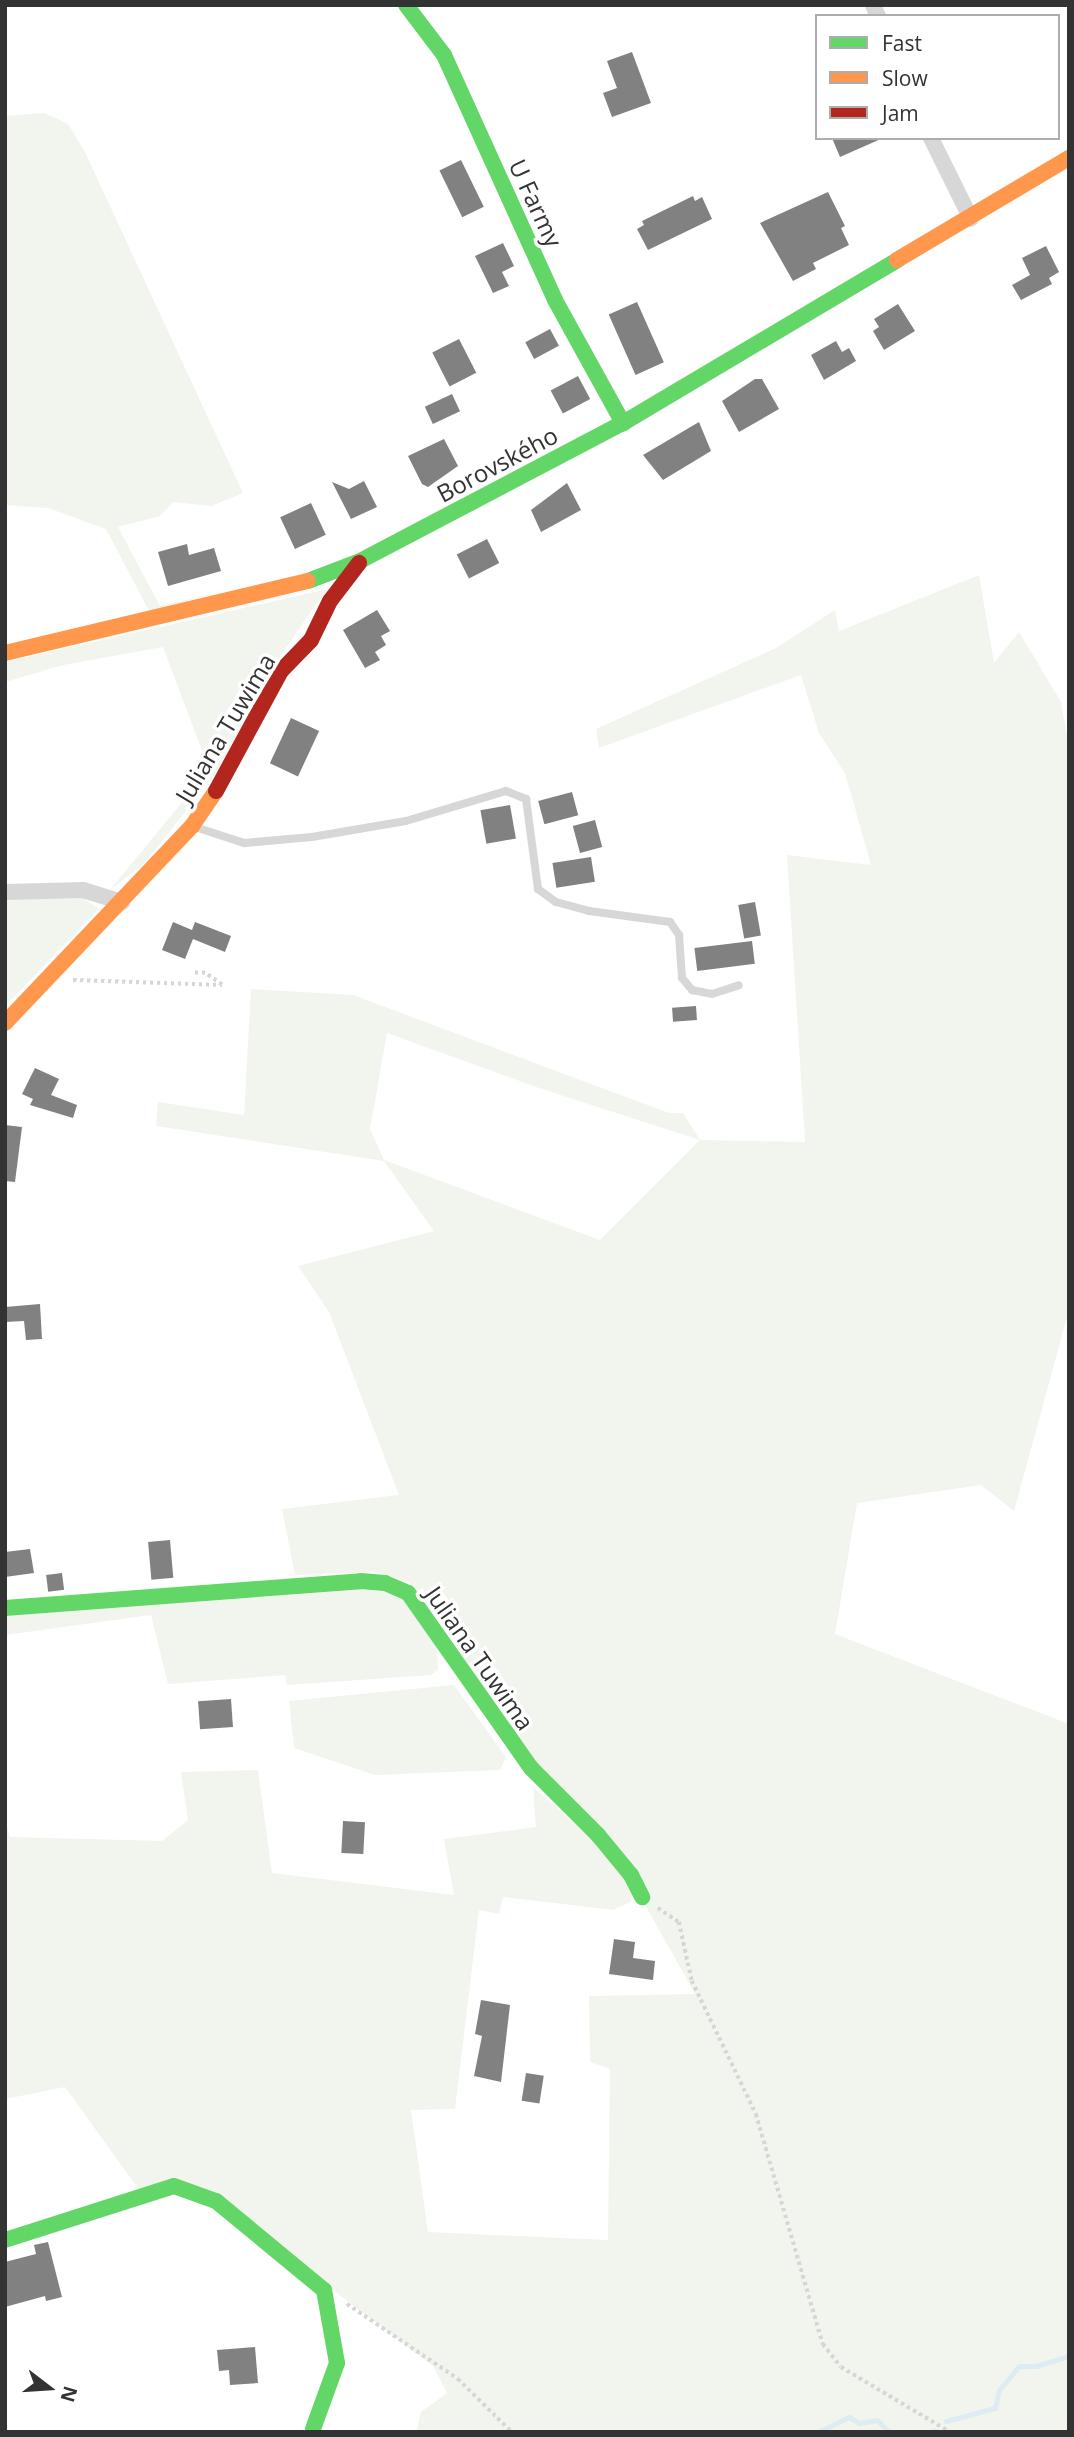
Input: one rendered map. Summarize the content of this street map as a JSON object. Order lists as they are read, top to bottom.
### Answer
{
  "streets": {
    "street": ["U Farmy", "Borovského", "Juliana Tuwima"]
  },
  "crossings": [
    ["U Farmy", "Borovského"],
    ["Borovského", "Juliana Tuwima"]
  ],
  "legend": ["Fast", "Slow", "Jam"],
  "north": "right"
}
